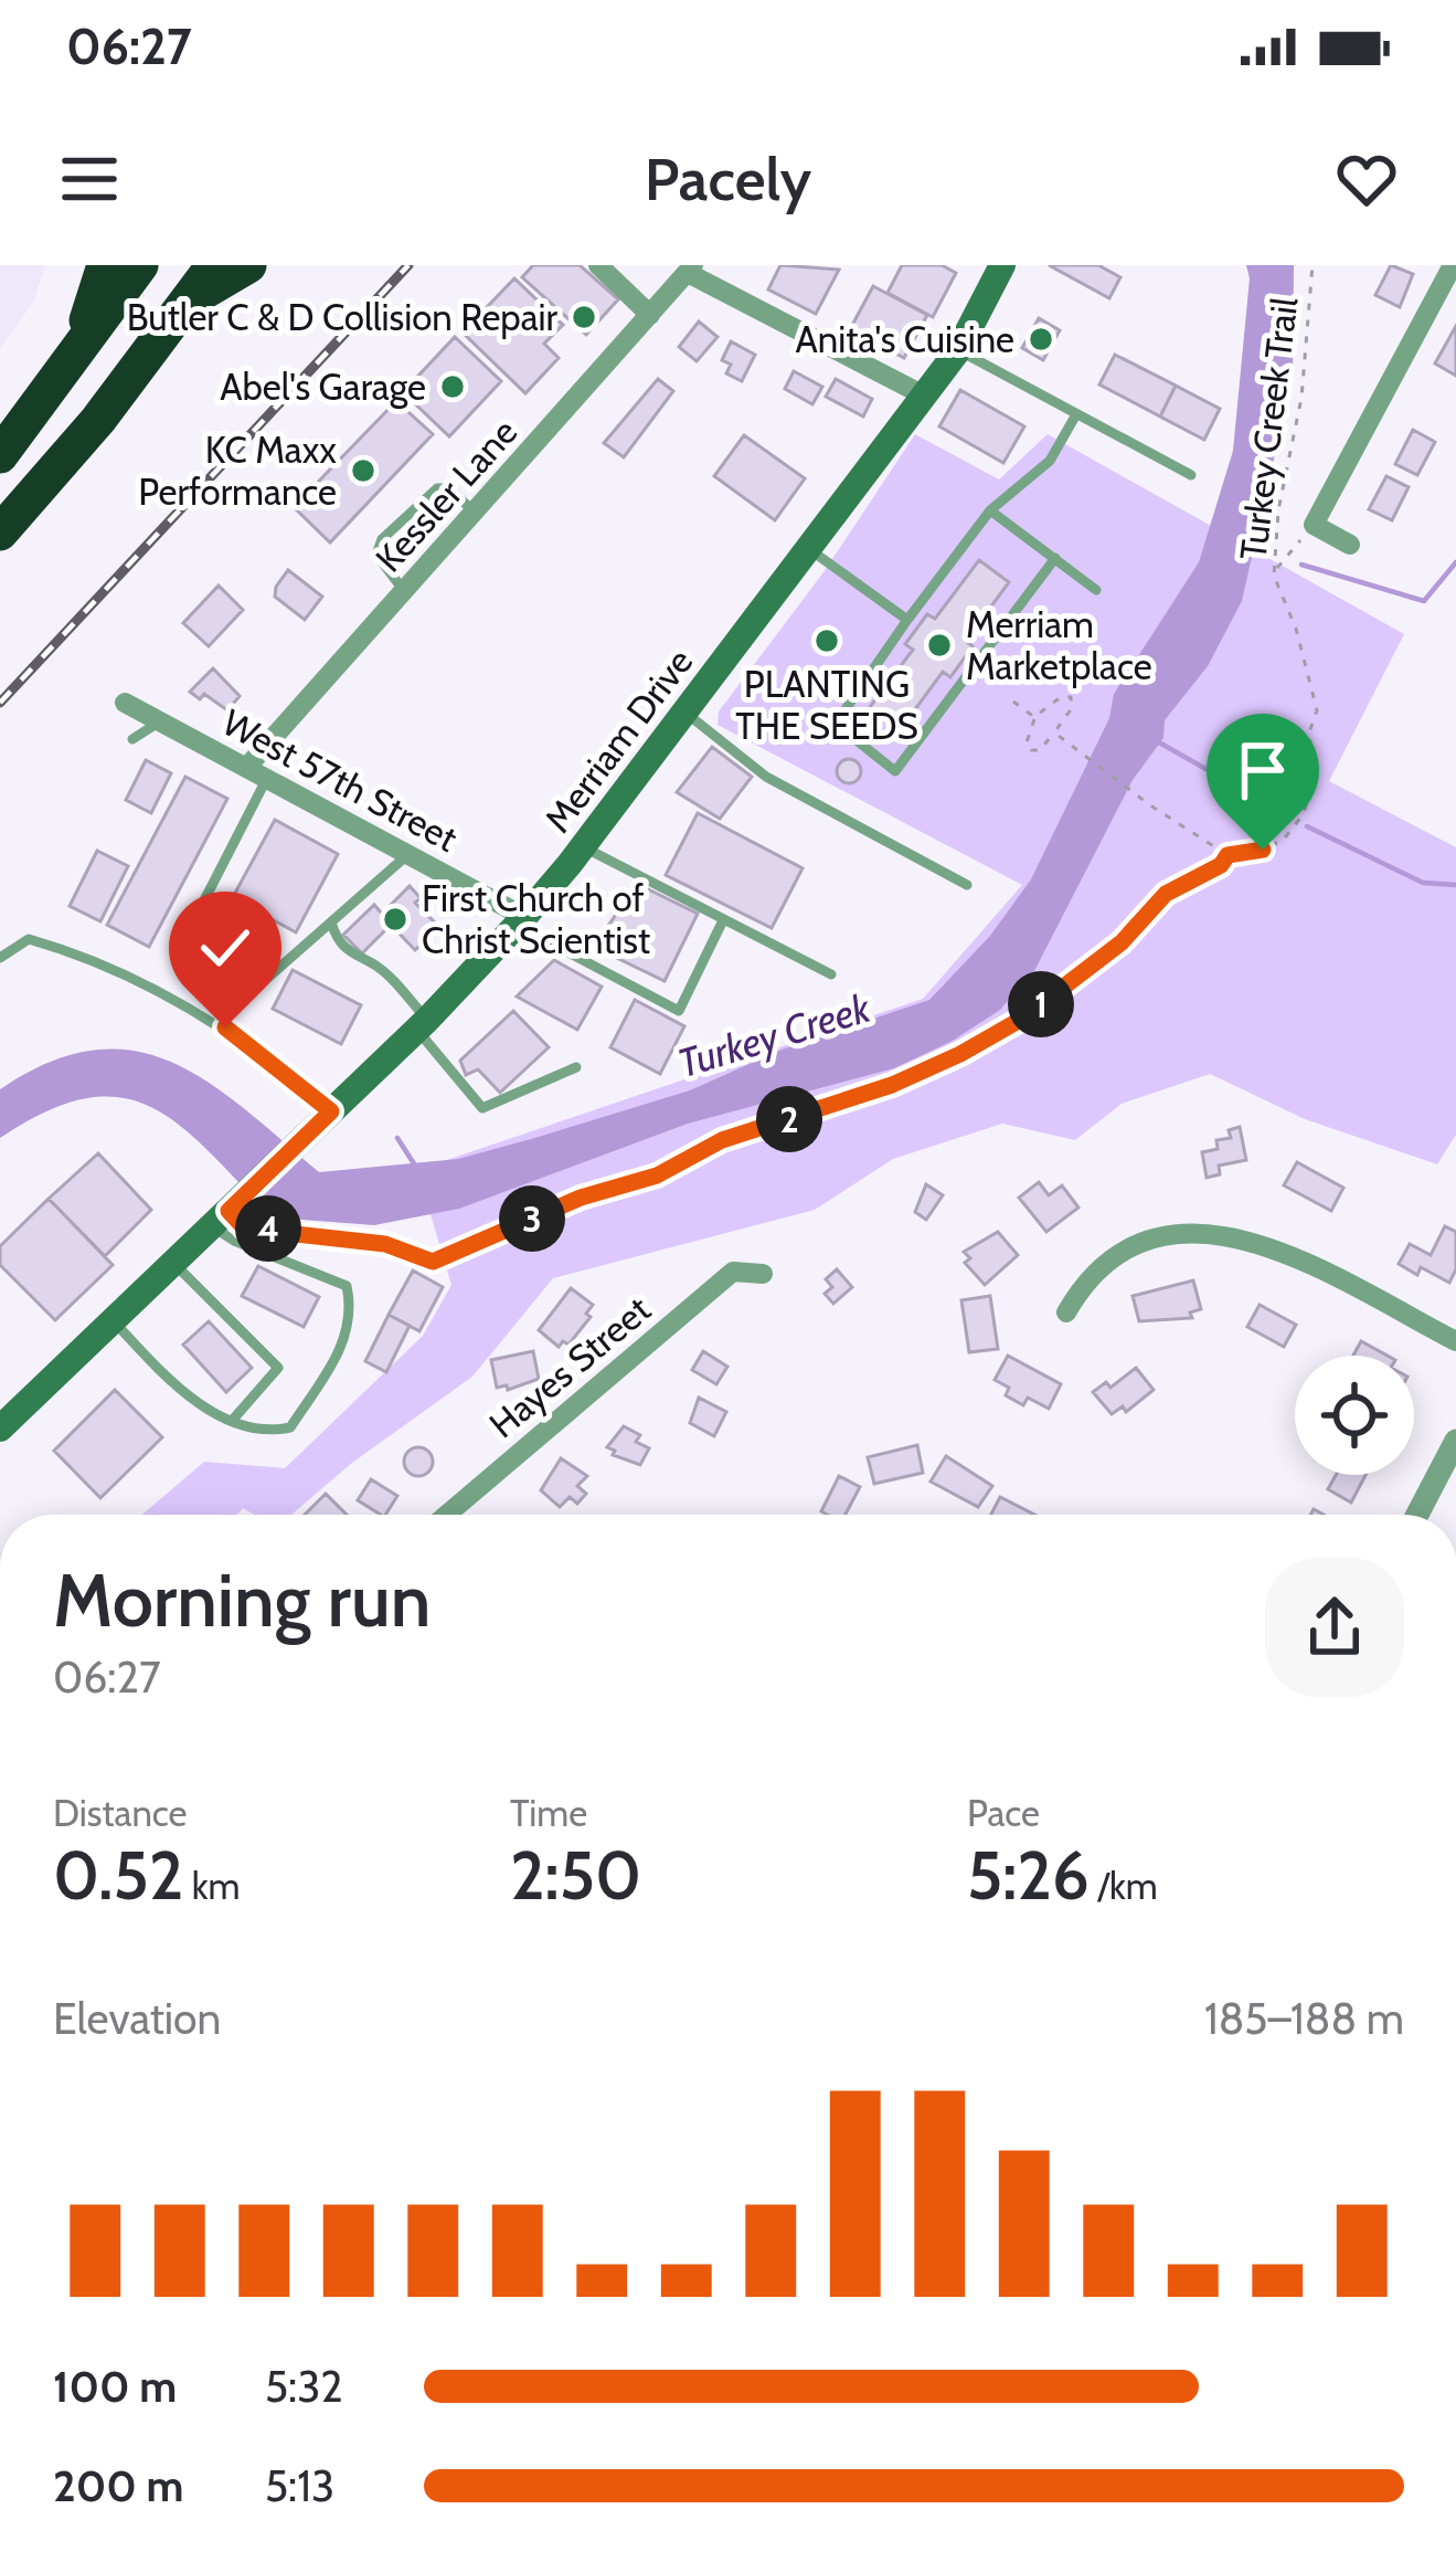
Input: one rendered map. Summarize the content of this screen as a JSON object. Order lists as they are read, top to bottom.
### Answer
{
  "streets": {
    "main road": ["Merriam Drive"],
    "street": ["Kessler Lane", "West 57th Street", "Hayes Street"],
    "path": ["Turkey Creek Trail"]
  },
  "crossings": [
    ["Turkey Creek Trail", "Merriam Drive"],
    ["Kessler Lane", "West 57th Street"],
    ["Merriam Drive", "West 57th Street"]
  ],
  "water": ["Turkey Creek"],
  "places": [
    "Butler C & D Collision Repair",
    "Anita's Cuisine",
    "Abel's Garage",
    "KC Maxx Performance",
    "PLANTING THE SEEDS",
    "Merriam Marketplace",
    "First Church of Christ Scientist"
  ],
  "page": {
    "status": "06:27",
    "header": "Pacely",
    "pins": [
      "1",
      "2",
      "3",
      "4"
    ],
    "heading": ["Morning run", "06:27"],
    "stats": [
      ["Distance", "0.52 km"],
      ["Time", "2:50"],
      ["Pace", "5:26 /km"]
    ],
    "chart": ["Elevation", "185–188 m"],
    "list": [
      {
        "name": "100 m",
        "note": "5:32"
      },
      {
        "name": "200 m",
        "note": "5:13"
      }
    ]
  }
}
